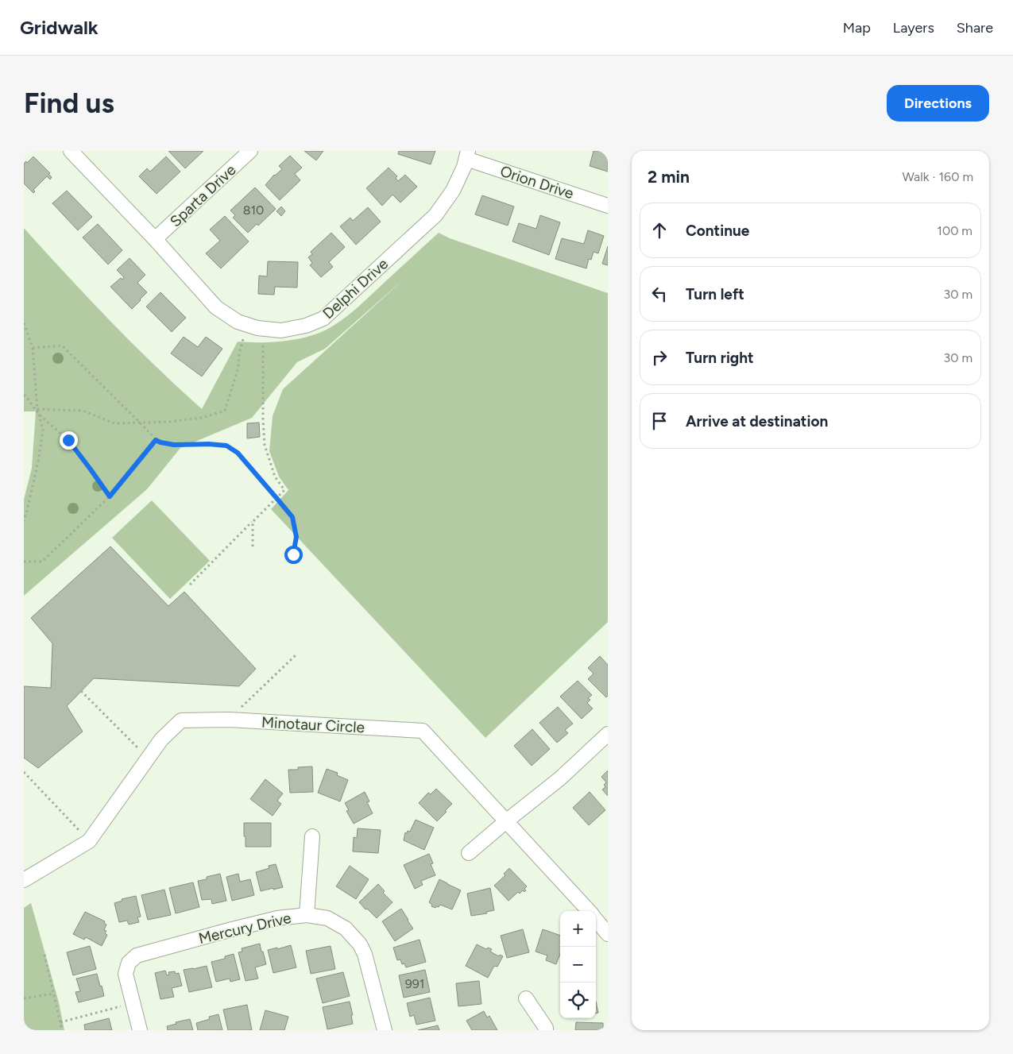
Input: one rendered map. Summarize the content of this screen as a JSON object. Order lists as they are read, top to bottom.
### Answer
{
  "streets": {
    "street": [
      "Orion Drive",
      "Sparta Drive",
      "Delphi Drive",
      "Minotaur Circle",
      "Mercury Drive"
    ]
  },
  "crossings": [
    ["Orion Drive", "Delphi Drive"],
    ["Sparta Drive", "Delphi Drive"]
  ],
  "house_numbers": ["810", "991"],
  "page": {
    "header": "Gridwalk",
    "nav": ["Map", "Layers", "Share"],
    "buttons": "Directions",
    "title": "Find us",
    "heading": ["2 min", "Walk · 160 m"],
    "list": [
      ["Continue", "100 m"],
      ["Turn left", "30 m"],
      ["Turn right", "30 m"],
      "Arrive at destination"
    ],
    "map_buttons": ["+", "−"]
  }
}
